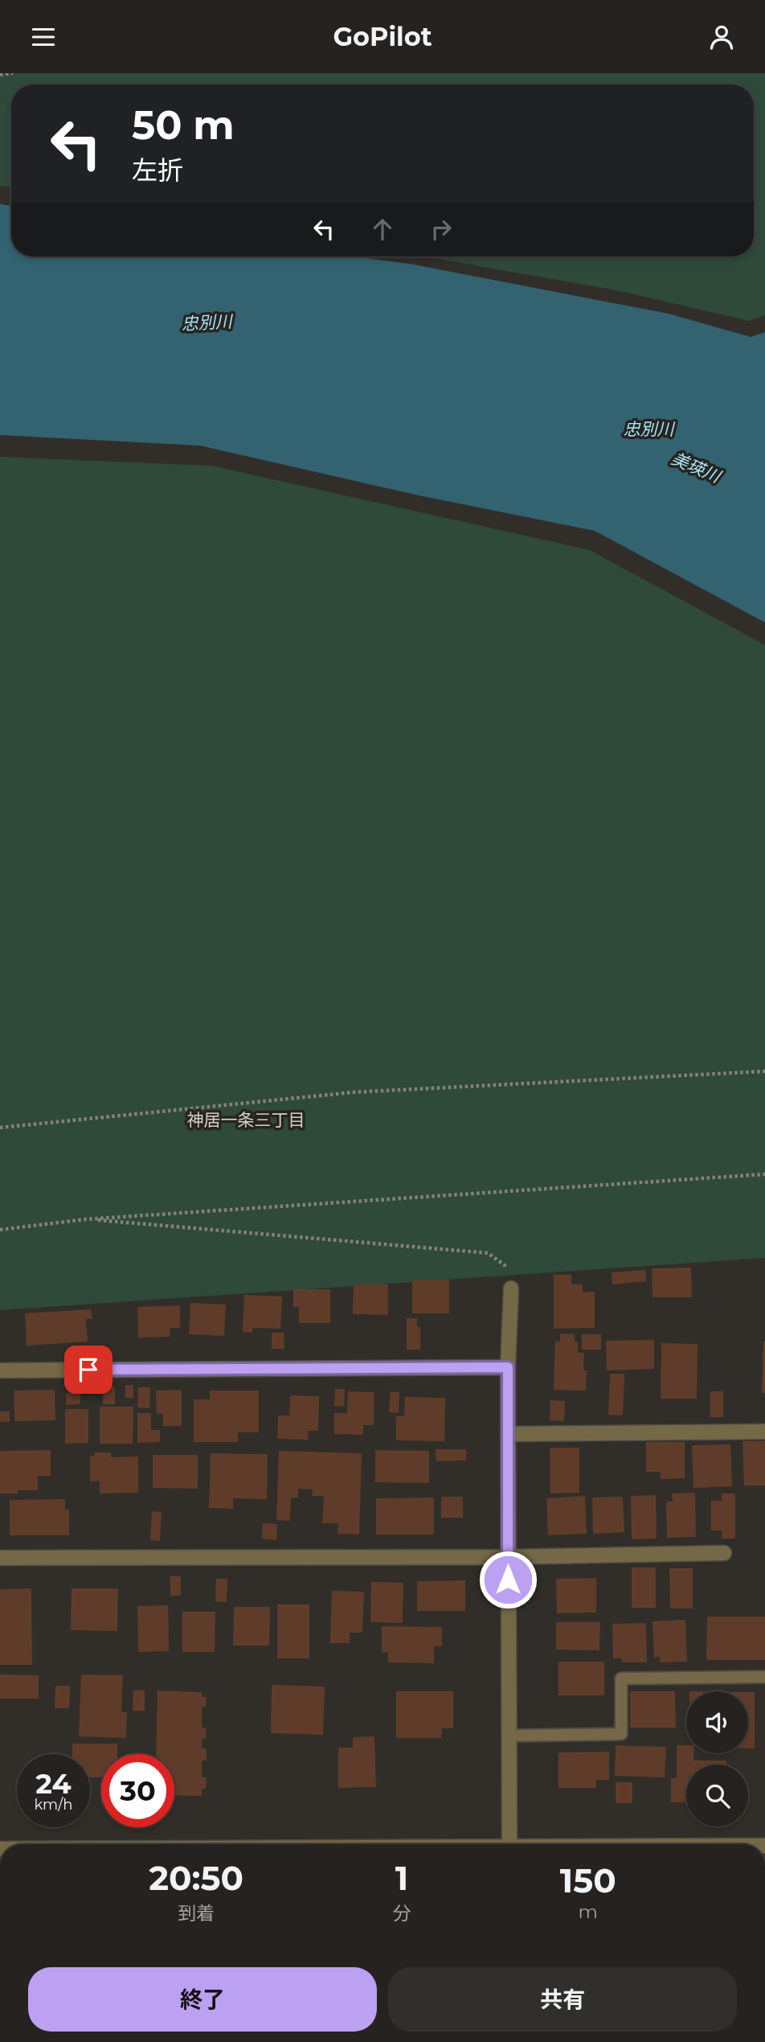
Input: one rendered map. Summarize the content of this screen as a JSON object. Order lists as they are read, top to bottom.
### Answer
{
  "districts": ["神居一条三丁目"],
  "water": ["忠別川", "美瑛川"],
  "page": {
    "header": "GoPilot",
    "turn": ["50 m", "左折"],
    "speed": "24 km/h",
    "limit": "30",
    "eta": [
      "20:50",
      "到着",
      "1",
      "分",
      "150",
      "m"
    ],
    "buttons": ["終了", "共有"]
  }
}
